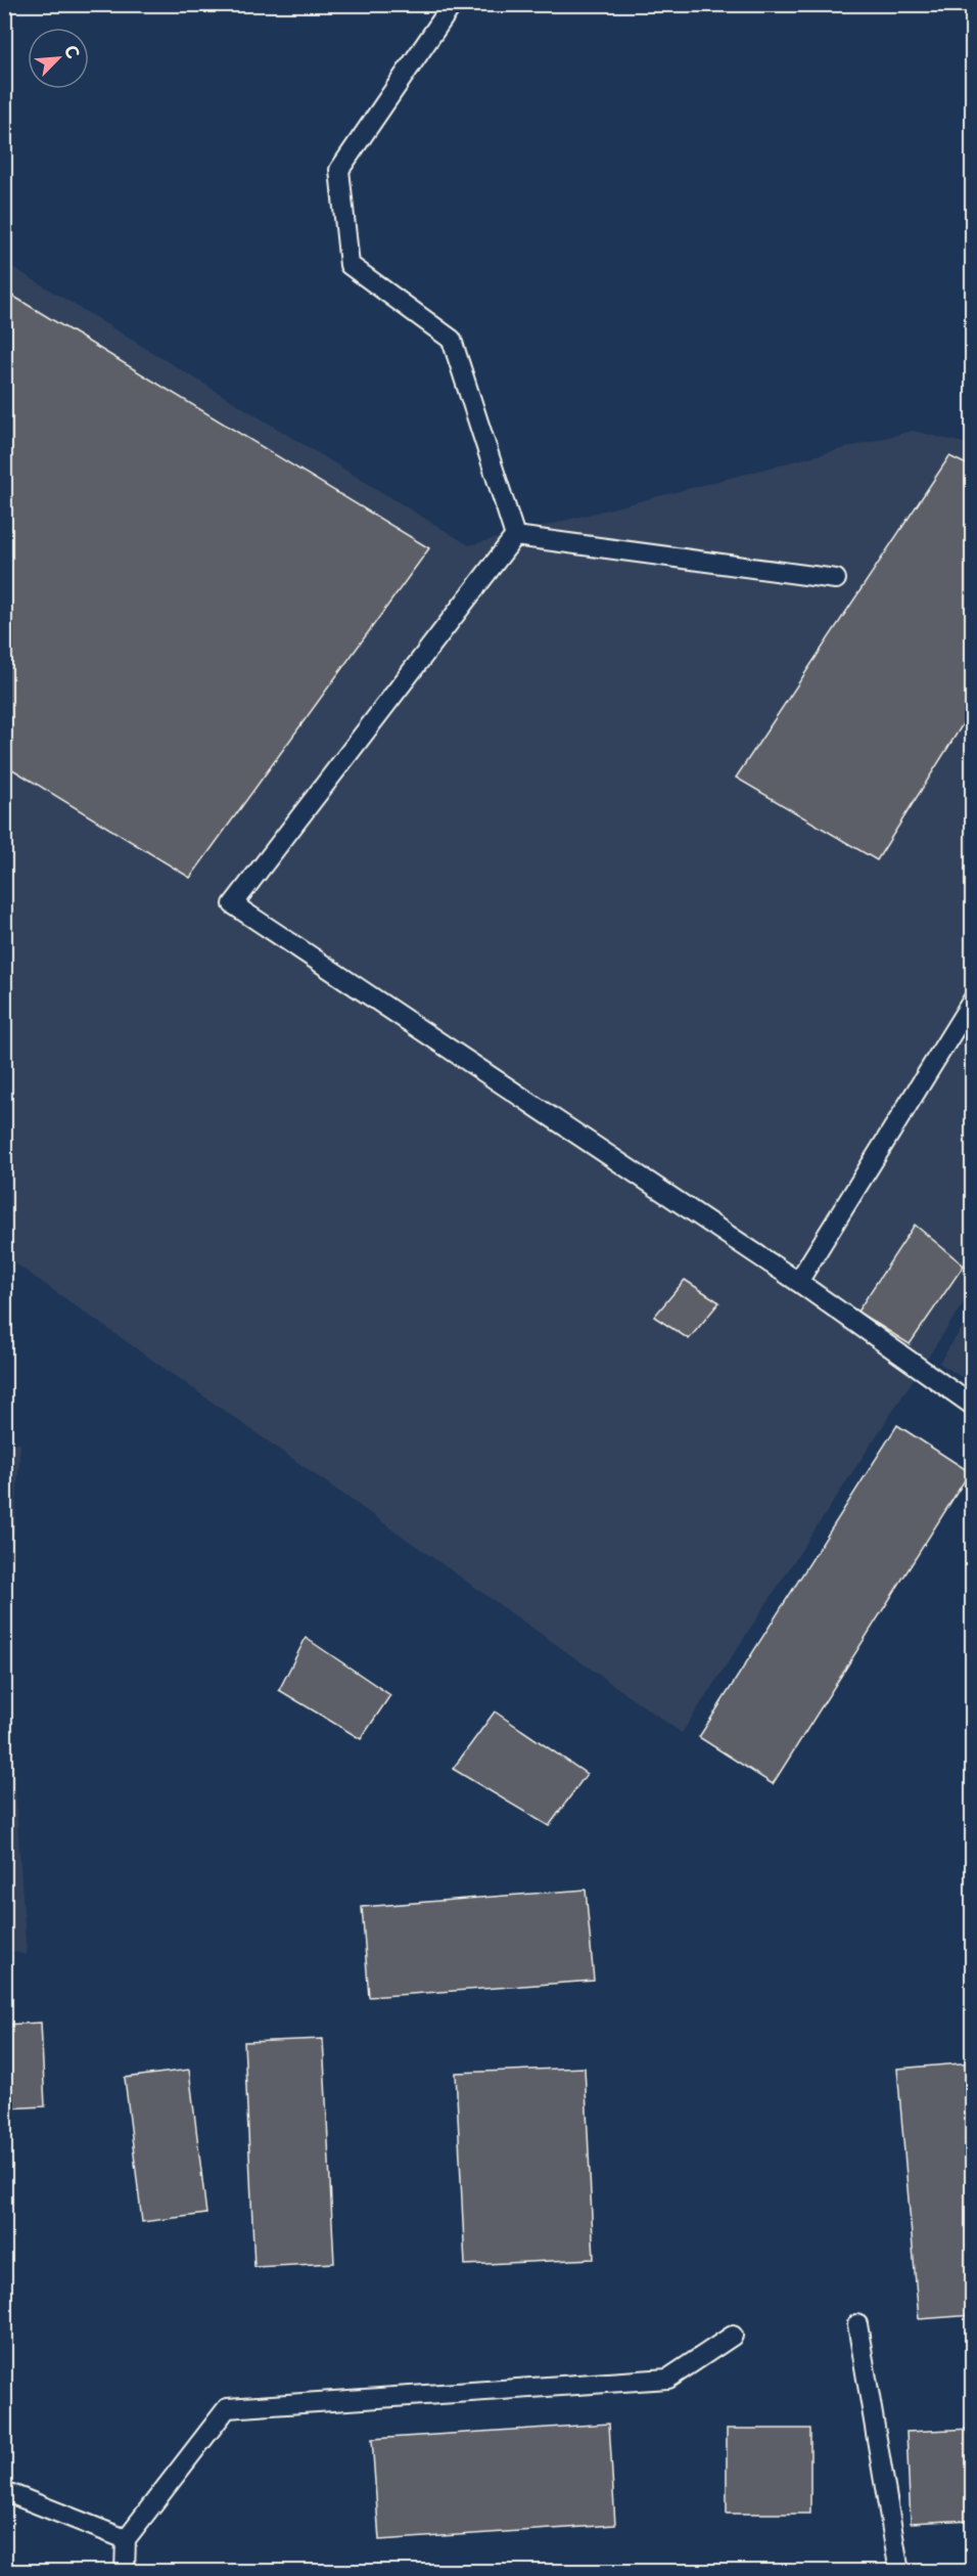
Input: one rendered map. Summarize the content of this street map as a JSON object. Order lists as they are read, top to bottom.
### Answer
{
  "north": "top right"
}
